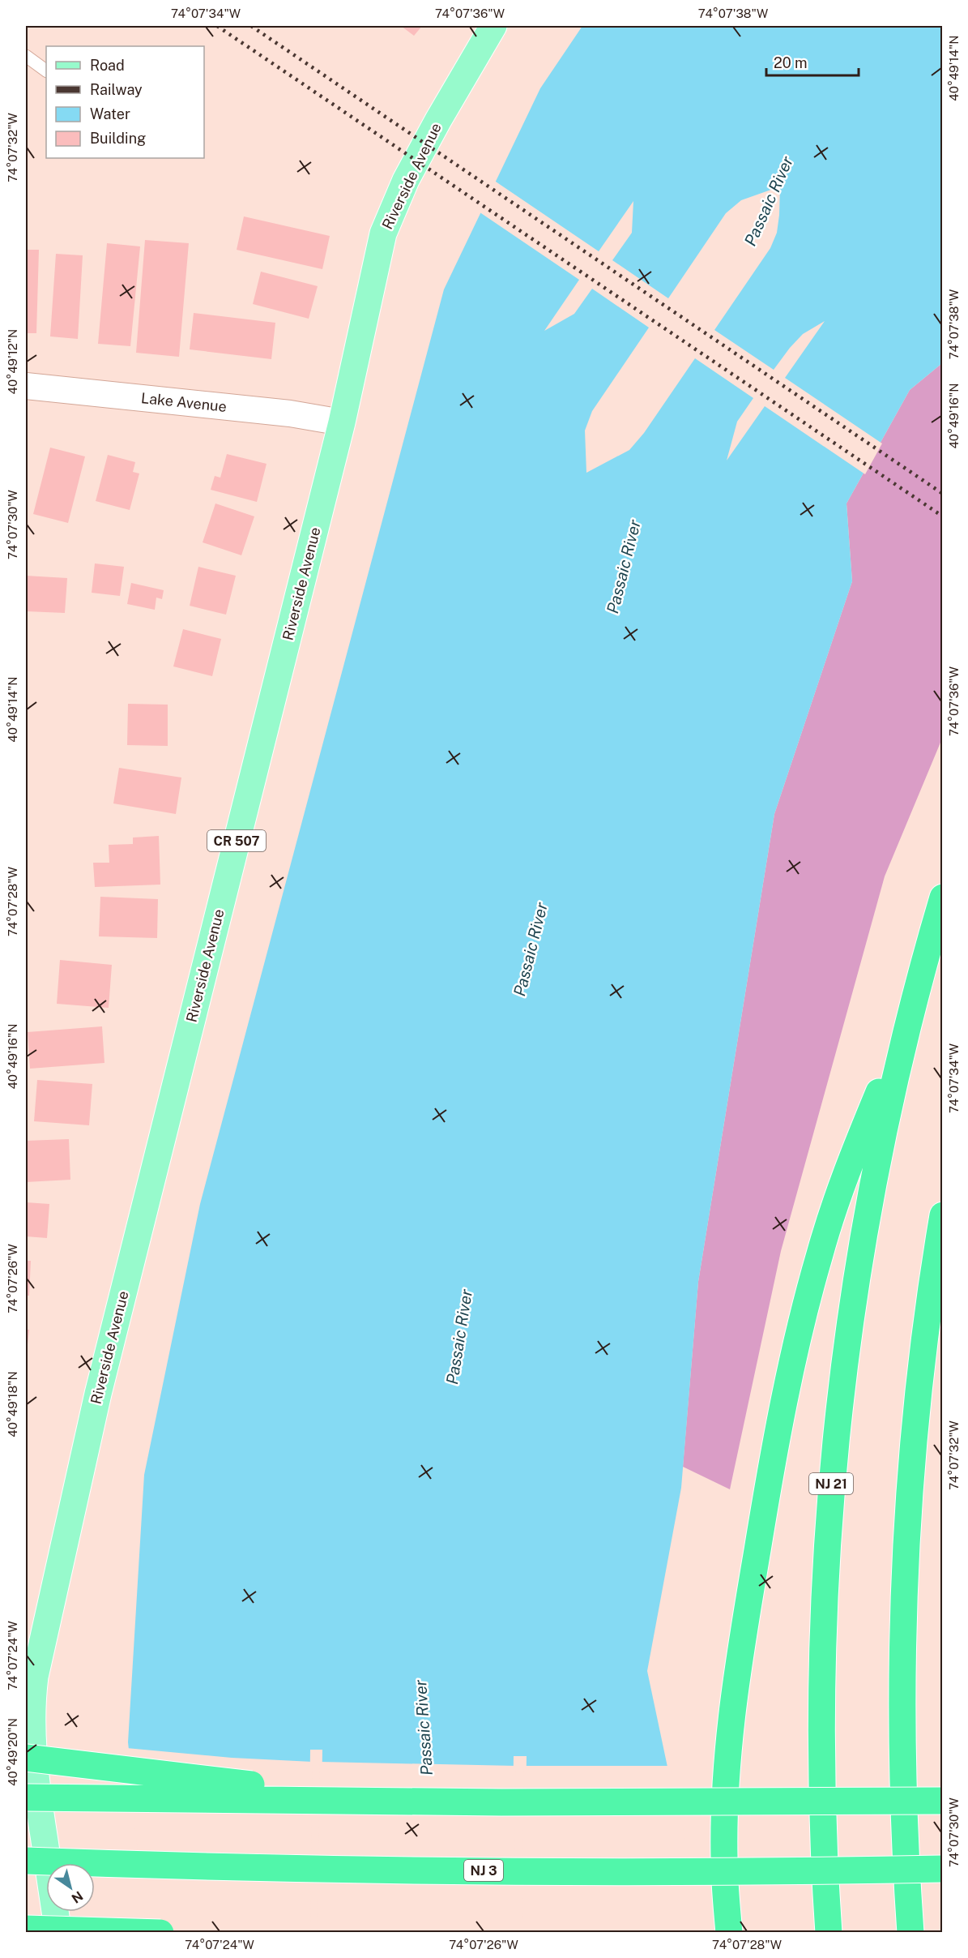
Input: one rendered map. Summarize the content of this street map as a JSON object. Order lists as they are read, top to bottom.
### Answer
{
  "streets": {
    "highway": ["NJ 21", "NJ 3"],
    "main road": ["Riverside Avenue", "CR 507"],
    "street": ["Lake Avenue"]
  },
  "crossings": [
    ["Riverside Avenue", "Lake Avenue"]
  ],
  "water": ["Passaic River"],
  "legend": [
    "Road",
    "Railway",
    "Water",
    "Building"
  ],
  "scale_bar": "20 m",
  "north": "bottom right",
  "coordinates": [
    "74°07'34\"W",
    "74°07'36\"W",
    "74°07'38\"W",
    "40°49'14\"N",
    "74°07'32\"W",
    "40°49'12\"N",
    "40°49'16\"N",
    "74°07'30\"W",
    "74°07'28\"W",
    "74°07'26\"W",
    "40°49'18\"N",
    "74°07'24\"W",
    "40°49'20\"N"
  ]
}
